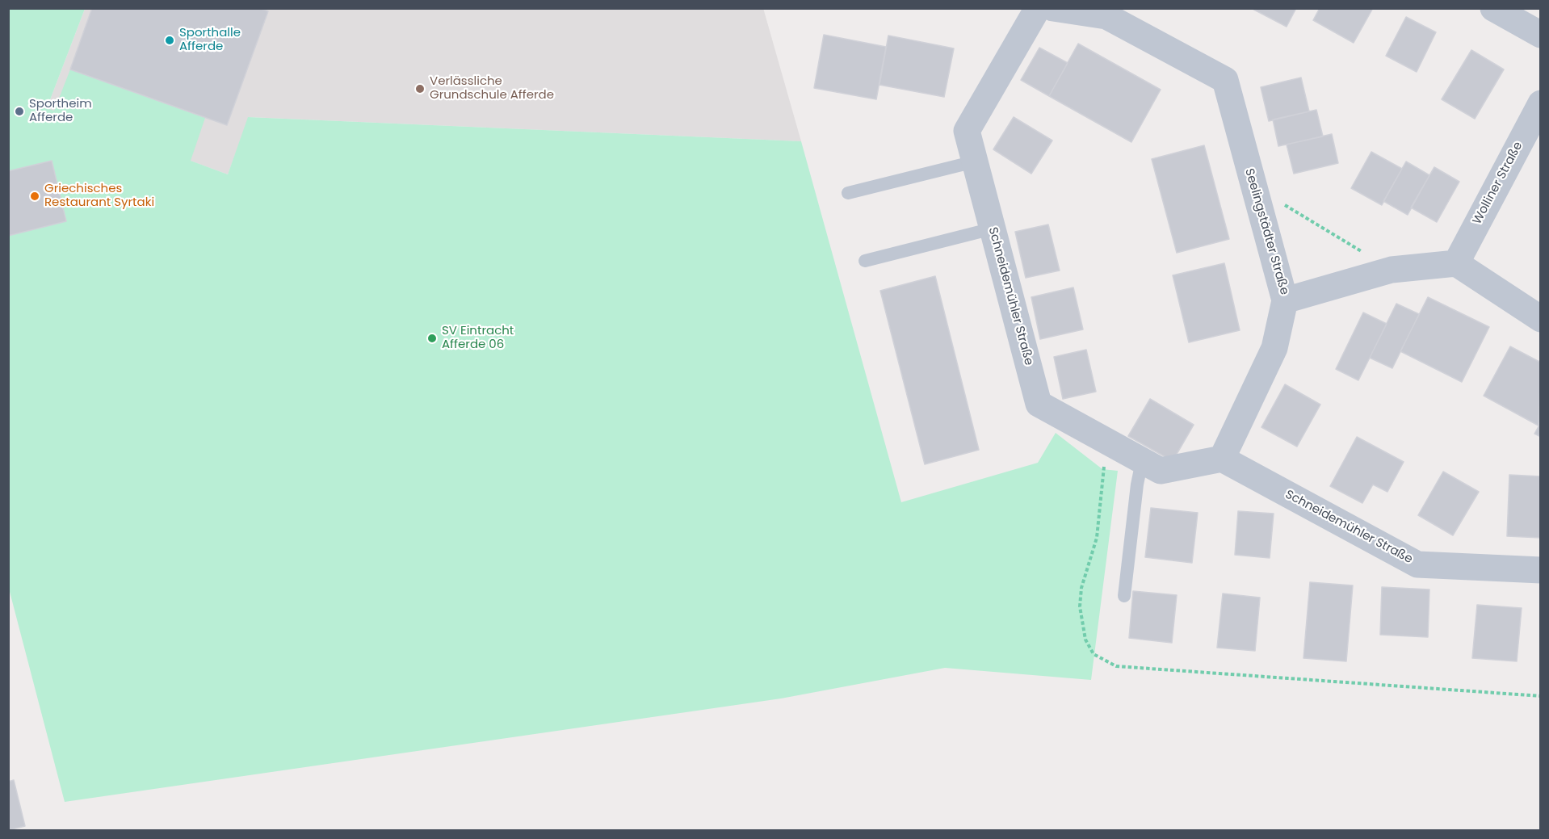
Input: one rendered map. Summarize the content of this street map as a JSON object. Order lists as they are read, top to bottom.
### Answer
{
  "streets": {
    "street": ["Wolliner Straße", "Seelingstädter Straße", "Schneidemühler Straße"]
  },
  "crossings": [
    ["Wolliner Straße", "Seelingstädter Straße"]
  ],
  "places": [
    "Sporthalle Afferde",
    "Verlässliche Grundschule Afferde",
    "Sportheim Afferde",
    "Griechisches Restaurant Syrtaki",
    "SV Eintracht Afferde 06"
  ]
}
